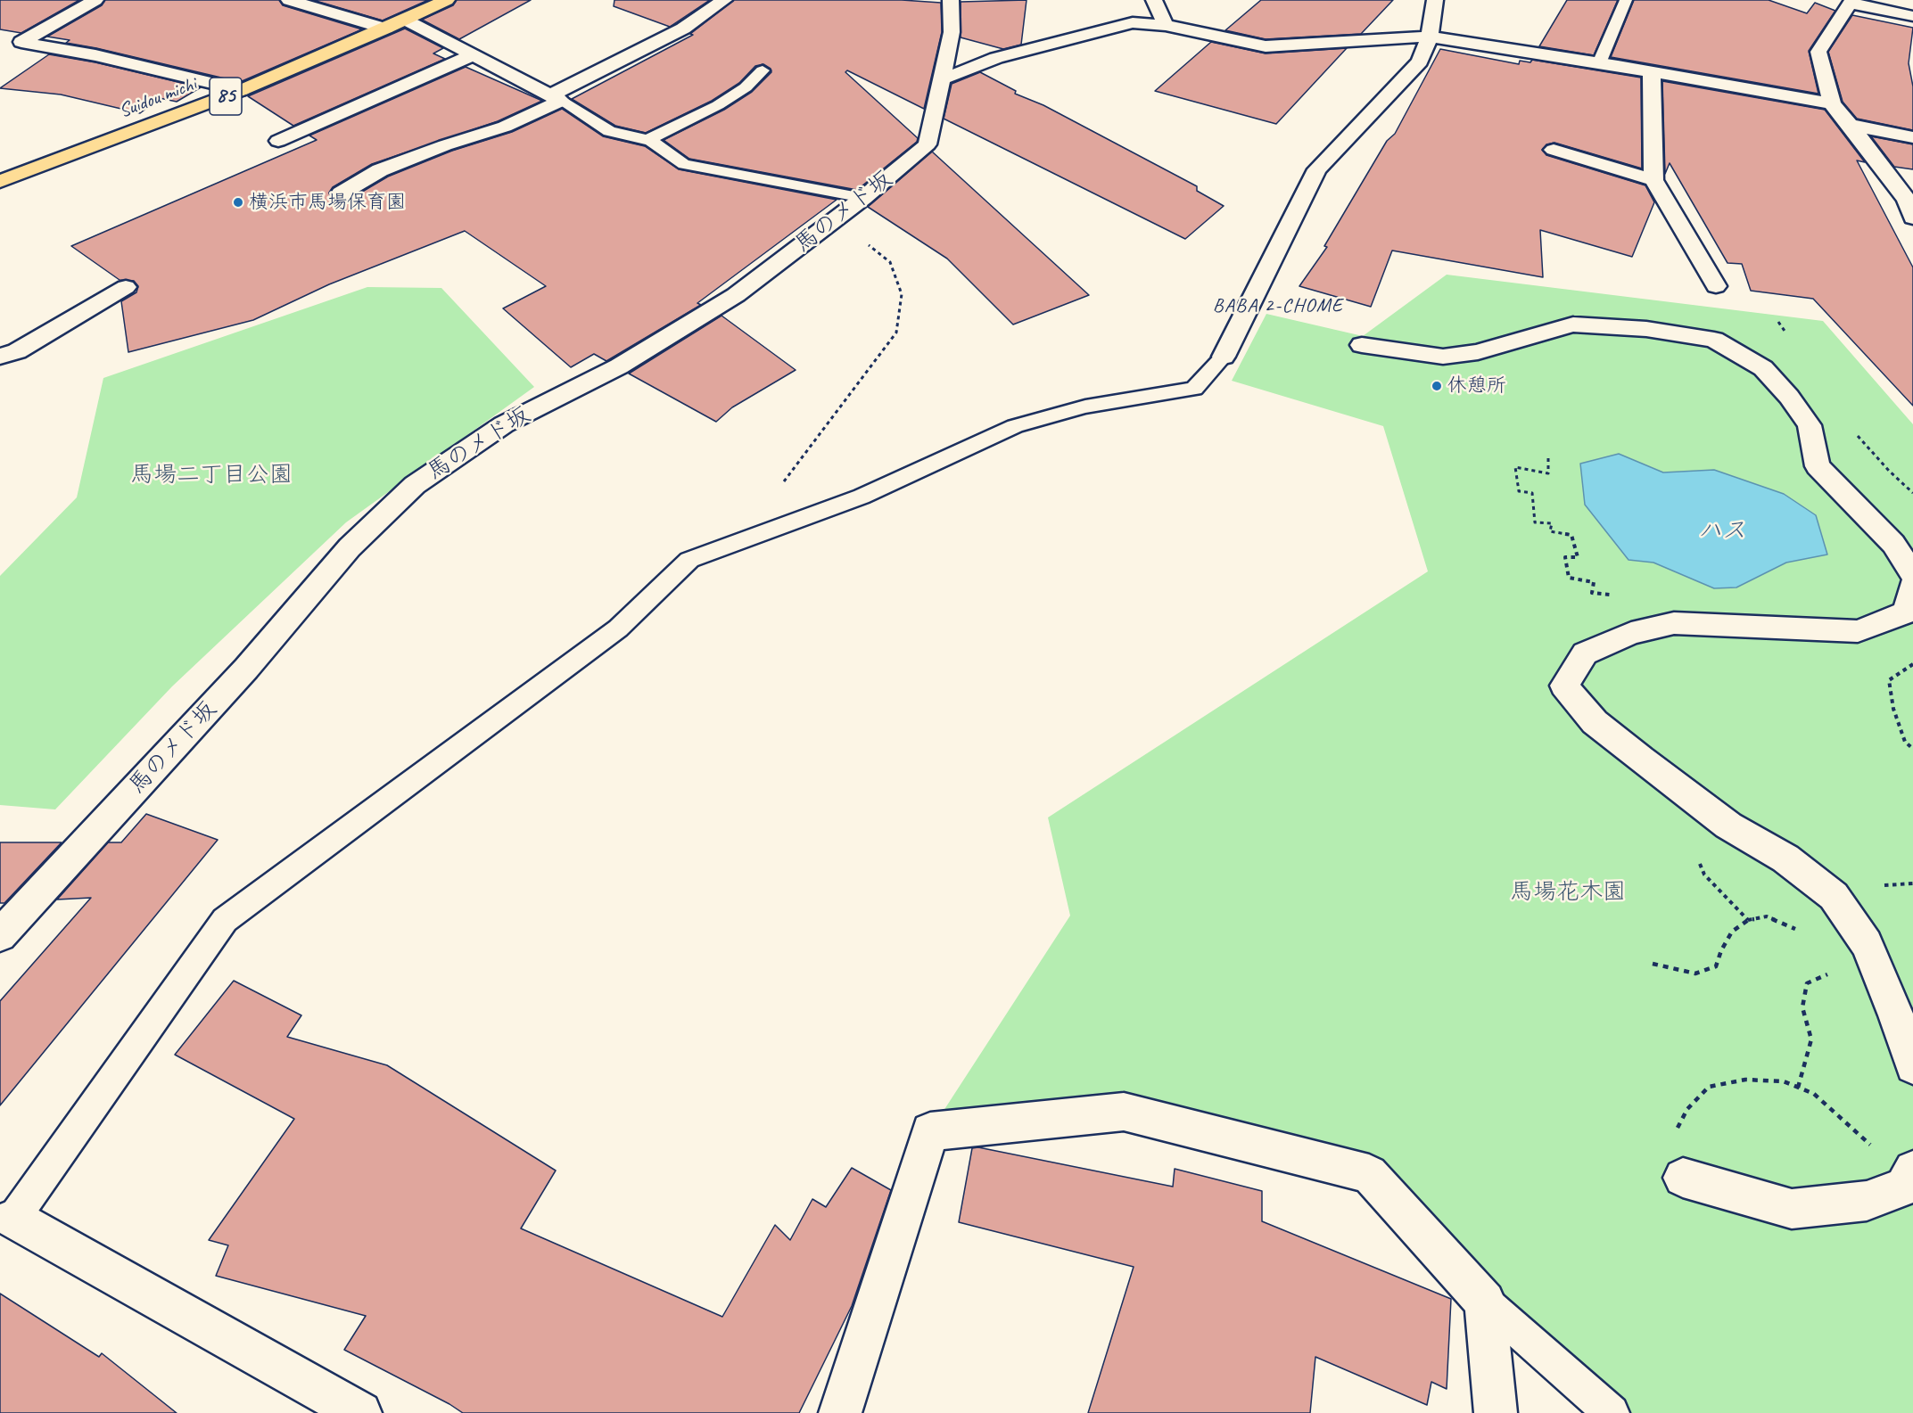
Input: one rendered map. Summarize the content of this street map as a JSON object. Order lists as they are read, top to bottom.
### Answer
{
  "streets": {
    "main road": ["85", "Suidou michi"],
    "street": ["馬のメド坂"]
  },
  "districts": ["BABA 2-CHOME"],
  "water": ["ハス"],
  "parks": ["馬場二丁目公園", "馬場花木園"],
  "places": ["横浜市馬場保育園", "休憩所"]
}
